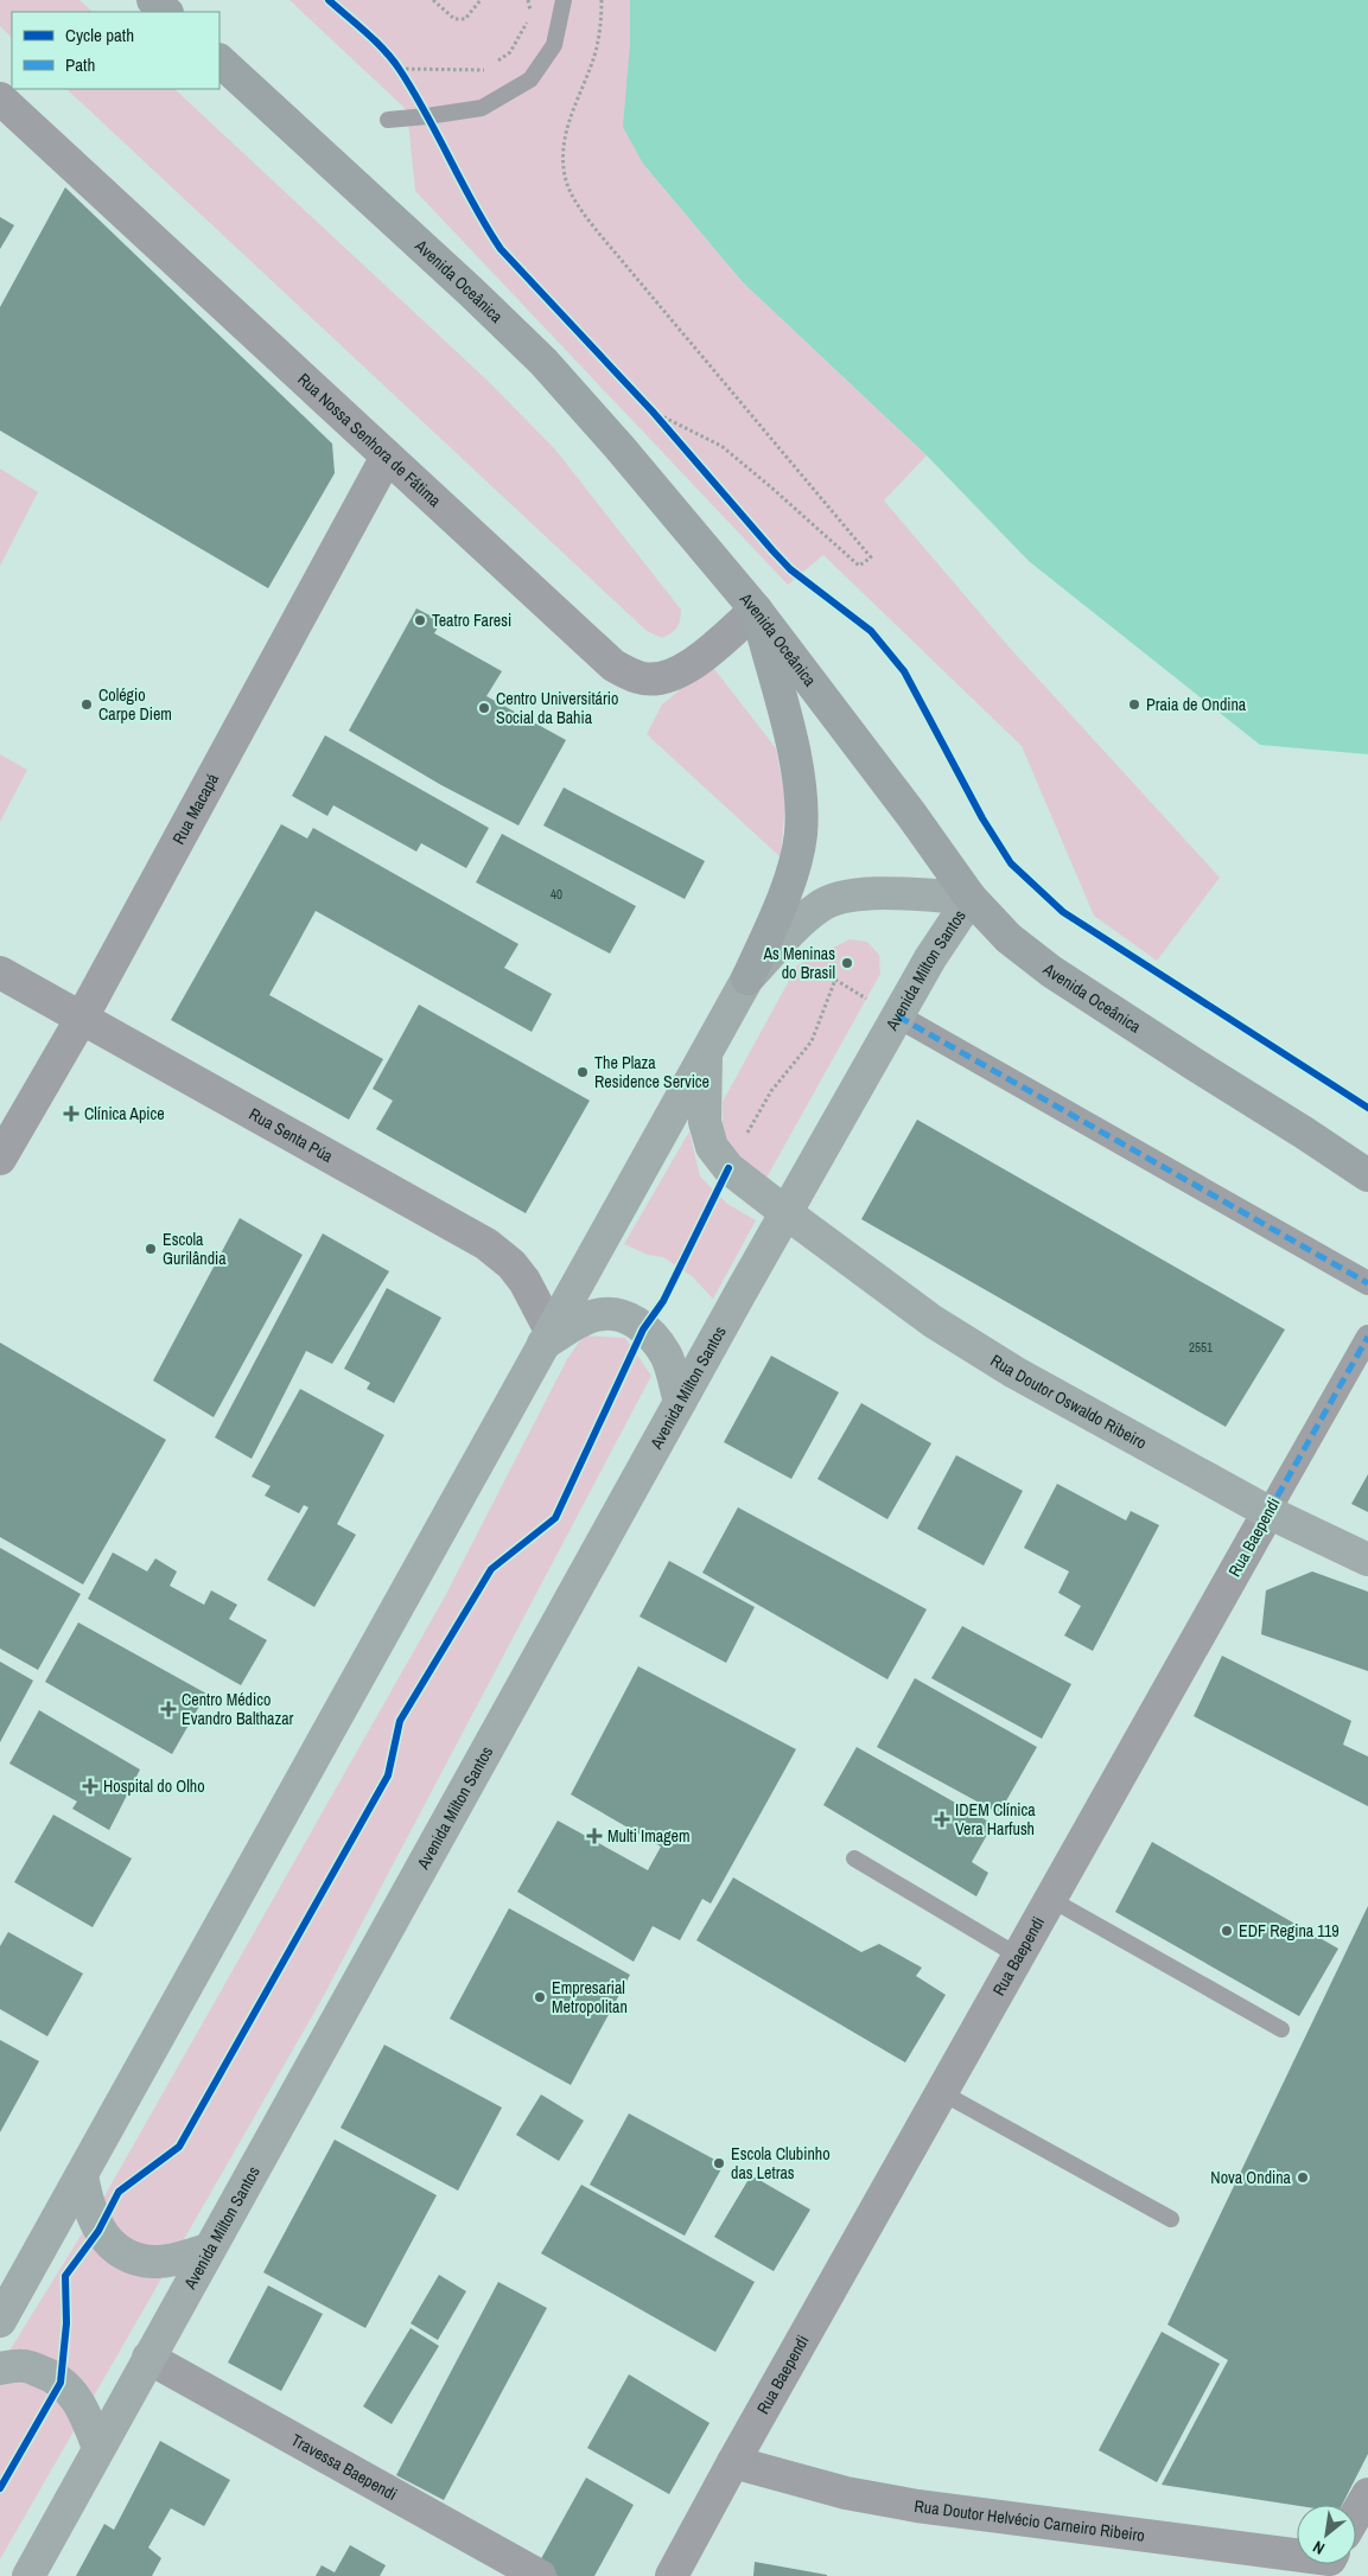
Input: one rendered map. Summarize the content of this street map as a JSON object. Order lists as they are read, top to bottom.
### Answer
{
  "streets": {
    "main road": ["Avenida Oceânica", "Avenida Milton Santos", "Rua Doutor Oswaldo Ribeiro"],
    "street": [
      "Rua Nossa Senhora de Fátima",
      "Rua Macapá",
      "Rua Senta Púa",
      "Rua Baependi",
      "Travessa Baependi",
      "Rua Doutor Helvécio Carneiro Ribeiro"
    ]
  },
  "crossings": [
    ["Avenida Oceânica", "Rua Nossa Senhora de Fátima"],
    ["Avenida Oceânica", "Avenida Milton Santos"],
    ["Rua Nossa Senhora de Fátima", "Rua Macapá"],
    ["Rua Macapá", "Rua Senta Púa"],
    ["Avenida Milton Santos", "Rua Senta Púa"],
    ["Avenida Milton Santos", "Rua Doutor Oswaldo Ribeiro"],
    ["Avenida Milton Santos", "Travessa Baependi"],
    ["Rua Doutor Oswaldo Ribeiro", "Rua Baependi"],
    ["Rua Baependi", "Rua Doutor Helvécio Carneiro Ribeiro"]
  ],
  "places": {
    "other": [
      "Teatro Faresi",
      "Colégio Carpe Diem",
      "Praia de Ondina",
      "Centro Universitário Social da Bahia",
      "As Meninas do Brasil",
      "The Plaza Residence Service",
      "Escola Gurilândia",
      "EDF Regina 119",
      "Empresarial Metropolitan",
      "Escola Clubinho das Letras",
      "Nova Ondina"
    ],
    "health": [
      "Clínica Apice",
      "Centro Médico Evandro Balthazar",
      "Hospital do Olho",
      "IDEM Clínica Vera Harfush",
      "Multi Imagem"
    ]
  },
  "house_numbers": ["40", "2551"],
  "legend": ["Cycle path", "Path"],
  "north": "bottom left"
}
